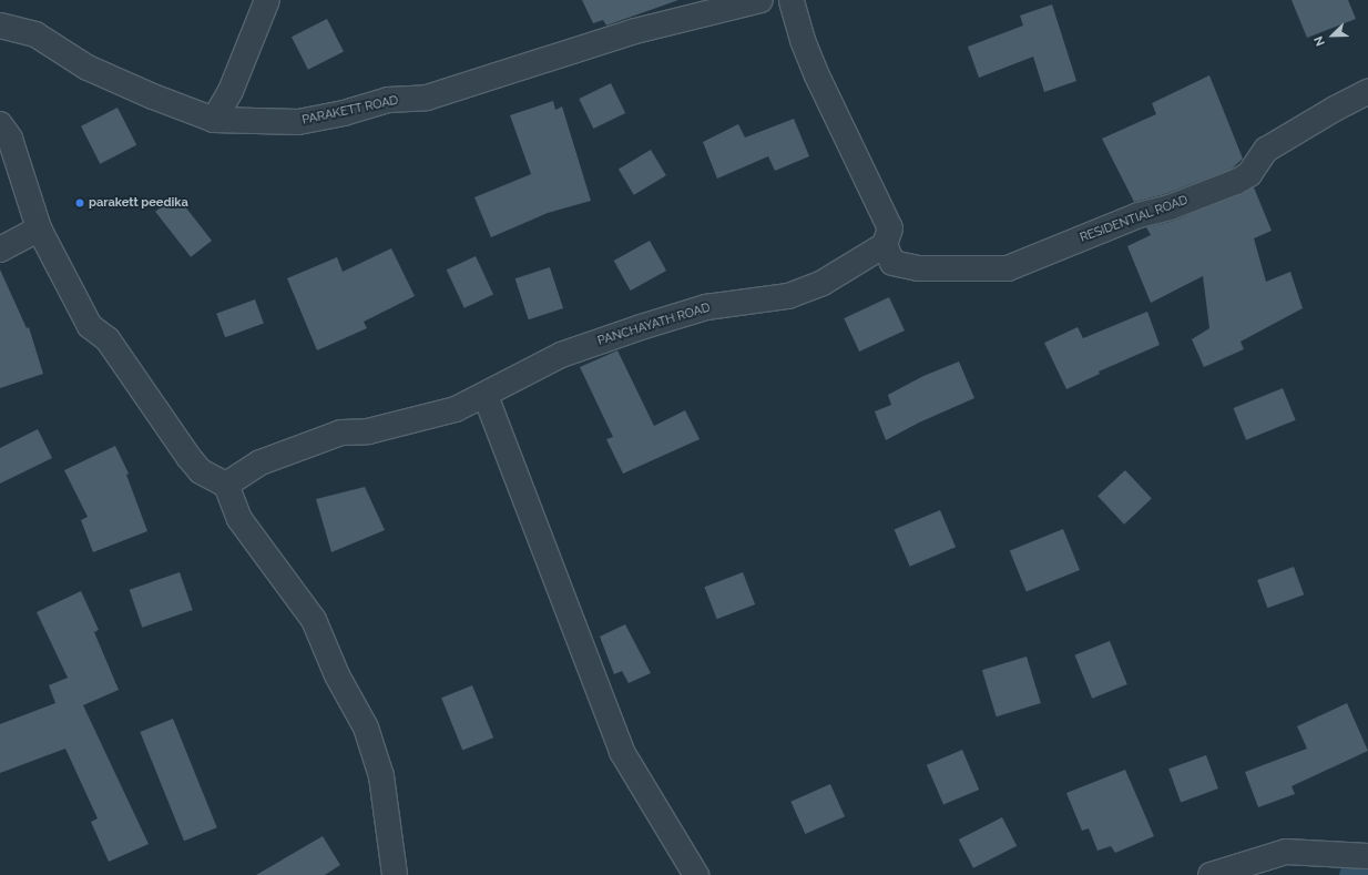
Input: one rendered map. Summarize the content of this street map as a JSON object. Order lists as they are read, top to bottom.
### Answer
{
  "streets": {
    "street": ["PARAKETT ROAD", "RESIDENTIAL ROAD", "PANCHAYATH ROAD"]
  },
  "crossings": [
    ["RESIDENTIAL ROAD", "PANCHAYATH ROAD"]
  ],
  "places": ["parakett peedika"],
  "north": "bottom left"
}
